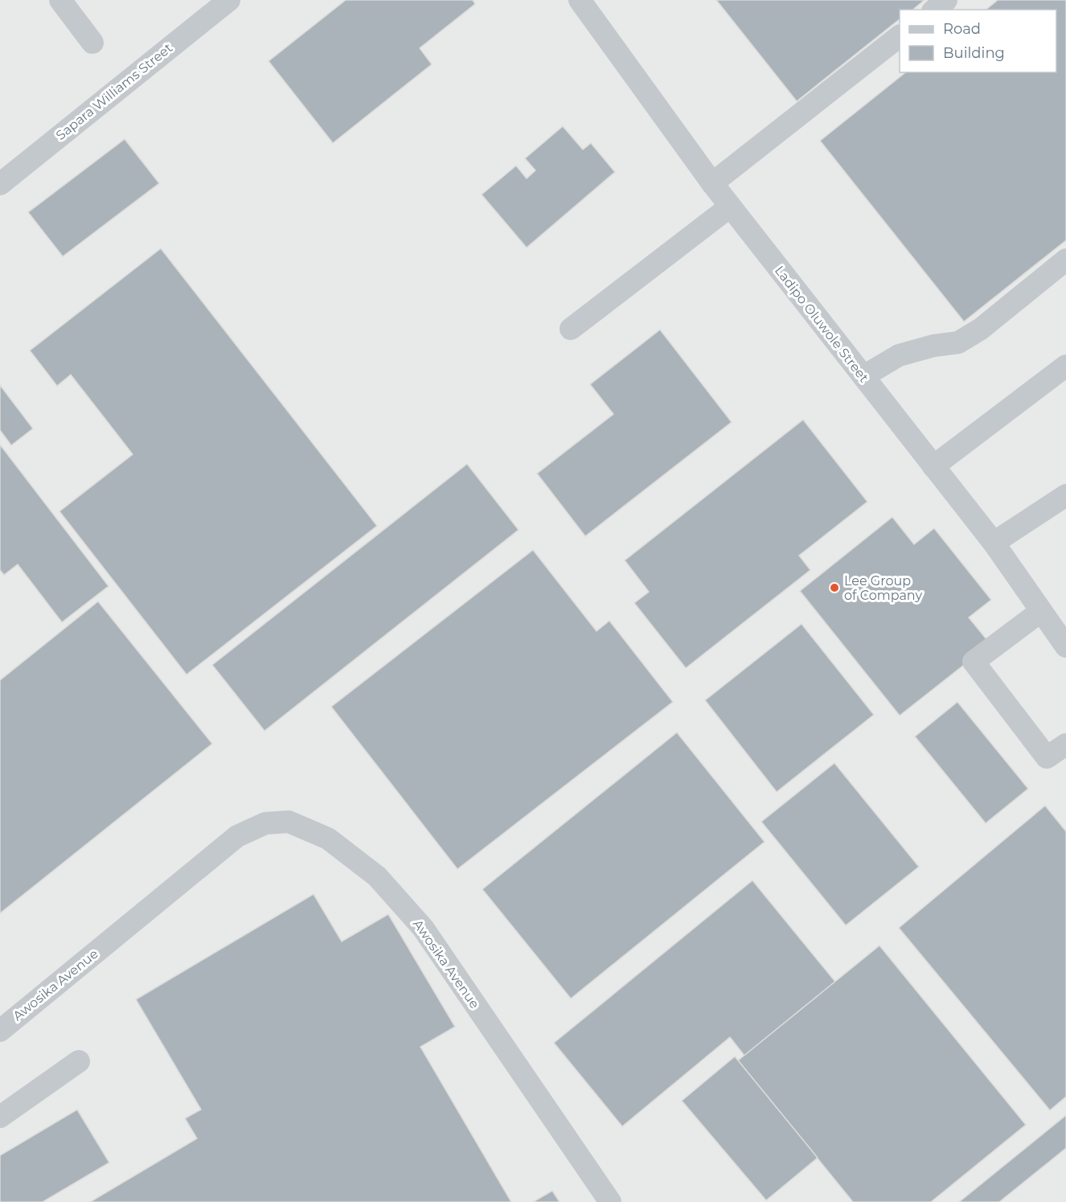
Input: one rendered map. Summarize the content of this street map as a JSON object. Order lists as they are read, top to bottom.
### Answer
{
  "streets": {
    "street": ["Sapara Williams Street", "Ladipo Oluwole Street", "Awosika Avenue"]
  },
  "places": ["Lee Group of Company"],
  "legend": ["Road", "Building"]
}
